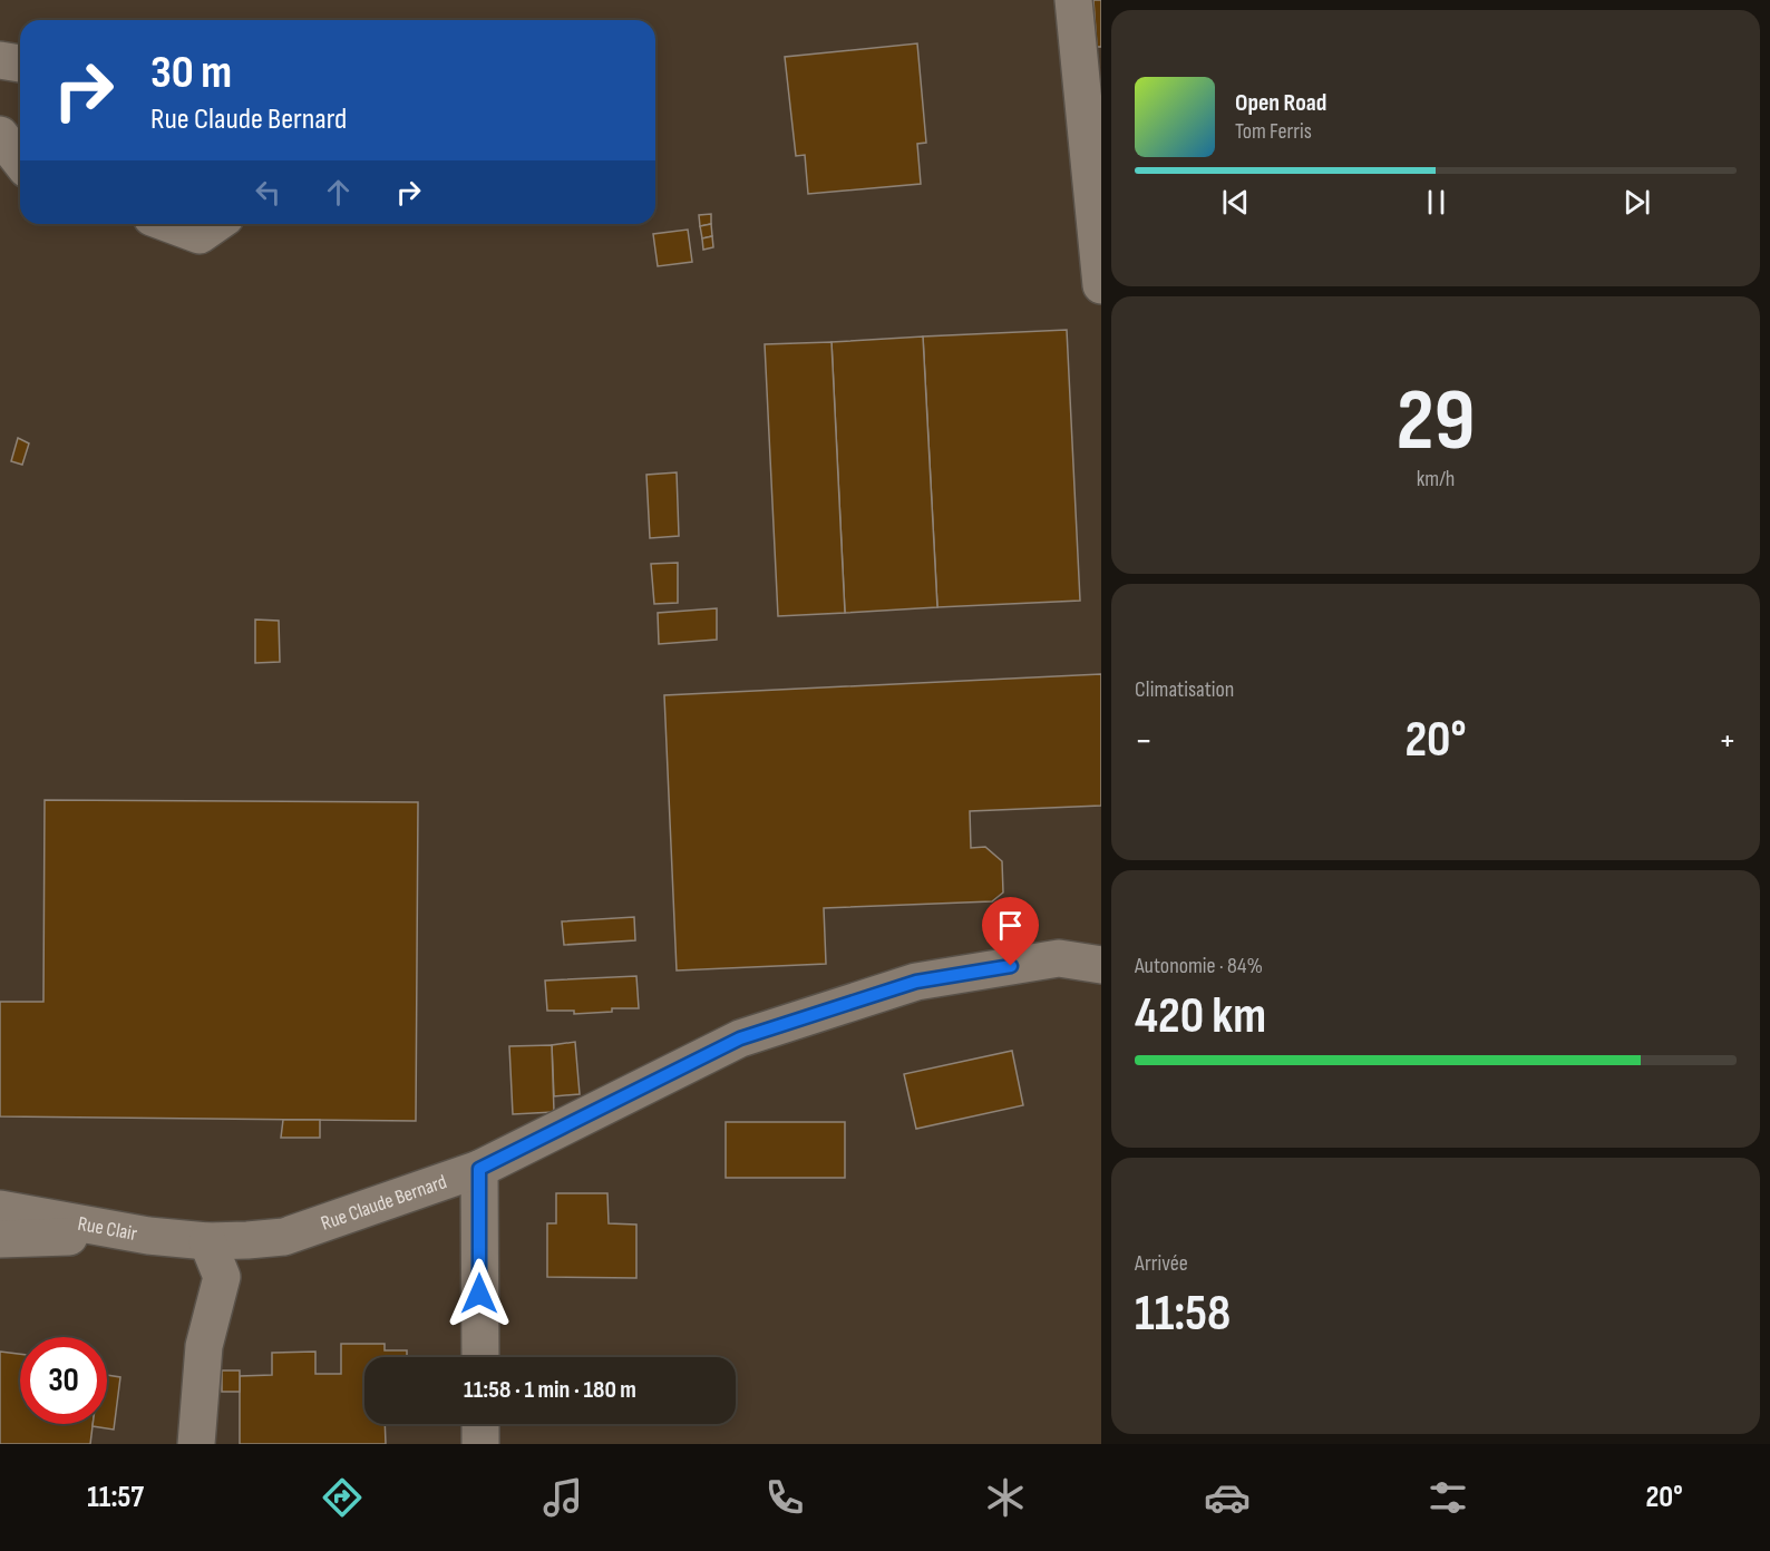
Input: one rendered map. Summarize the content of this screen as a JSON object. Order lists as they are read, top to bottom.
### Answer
{
  "streets": {
    "street": ["Rue Claude Bernard", "Rue Clair"]
  },
  "crossings": [
    ["Rue Claude Bernard", "Rue Clair"]
  ],
  "page": {
    "turn": ["30 m", "Rue Claude Bernard"],
    "song": ["Open Road", "Tom Ferris"],
    "tile": [
      ["29", "km/h"],
      "Climatisation",
      ["Autonomie · 84%", "420 km"],
      ["Arrivée", "11:58"]
    ],
    "heat": ["−", "20°", "+"],
    "limit": "30",
    "trip": "11:58 · 1 min · 180 m",
    "tabs": ["11:57", "20°"]
  }
}
